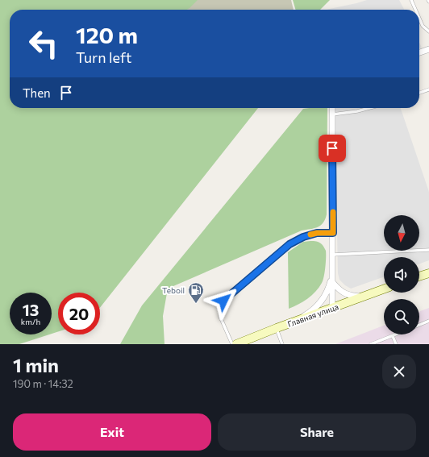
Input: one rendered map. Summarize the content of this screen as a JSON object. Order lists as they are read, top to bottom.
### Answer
{
  "streets": {
    "main road": ["Главная улица"]
  },
  "places": {
    "fuel station": ["Teboil"]
  },
  "north": "bottom",
  "page": {
    "turn": ["120 m", "Turn left"],
    "then": "Then",
    "speed": "13 km/h",
    "limit": "20",
    "heading": ["1 min", "190 m · 14:32"],
    "buttons": ["Exit", "Share"]
  }
}
